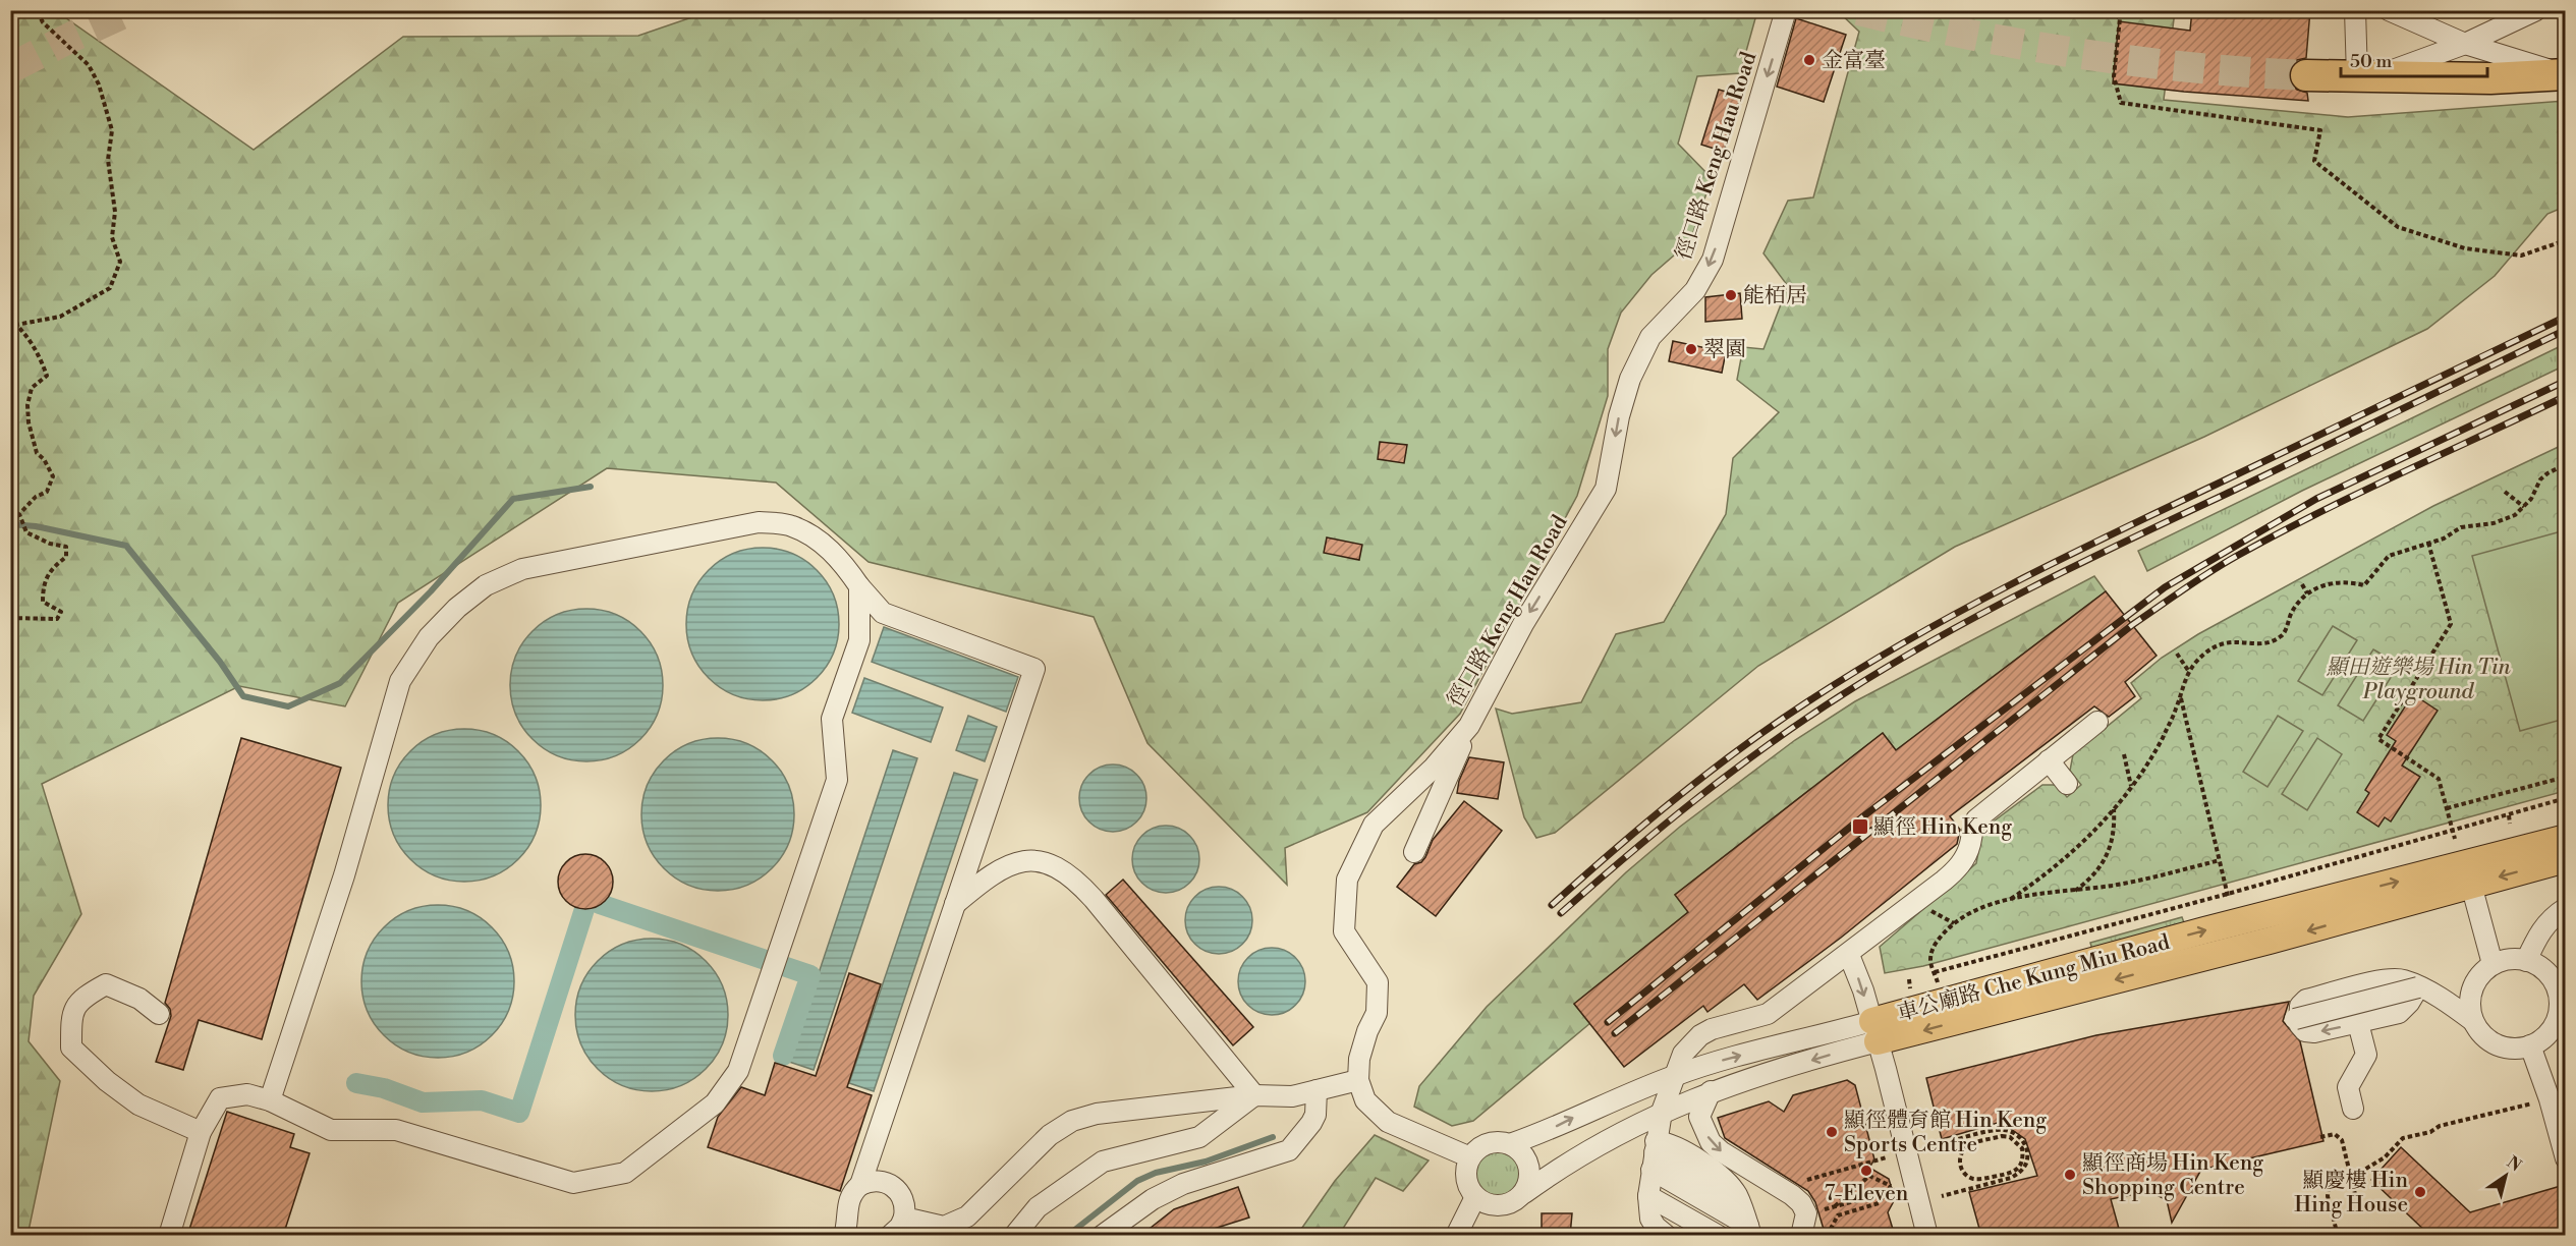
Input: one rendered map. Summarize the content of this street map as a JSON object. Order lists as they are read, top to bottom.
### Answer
{
  "streets": {
    "main road": ["車公廟路 Che Kung Miu Road"],
    "street": ["徑口路 Keng Hau Road"]
  },
  "one_way": ["徑口路 Keng Hau Road"],
  "parks": ["顯田遊樂場 Hin Tin Playground"],
  "places": {
    "other": [
      "金富臺",
      "能栢居",
      "翠園",
      "顯徑體育館 Hin Keng Sports Centre",
      "7-Eleven",
      "顯徑商場 Hin Keng Shopping Centre",
      "顯慶樓 Hin Hing House"
    ],
    "transit": ["顯徑 Hin Keng"]
  },
  "scale_bar": "50 m",
  "north": "top right"
}
